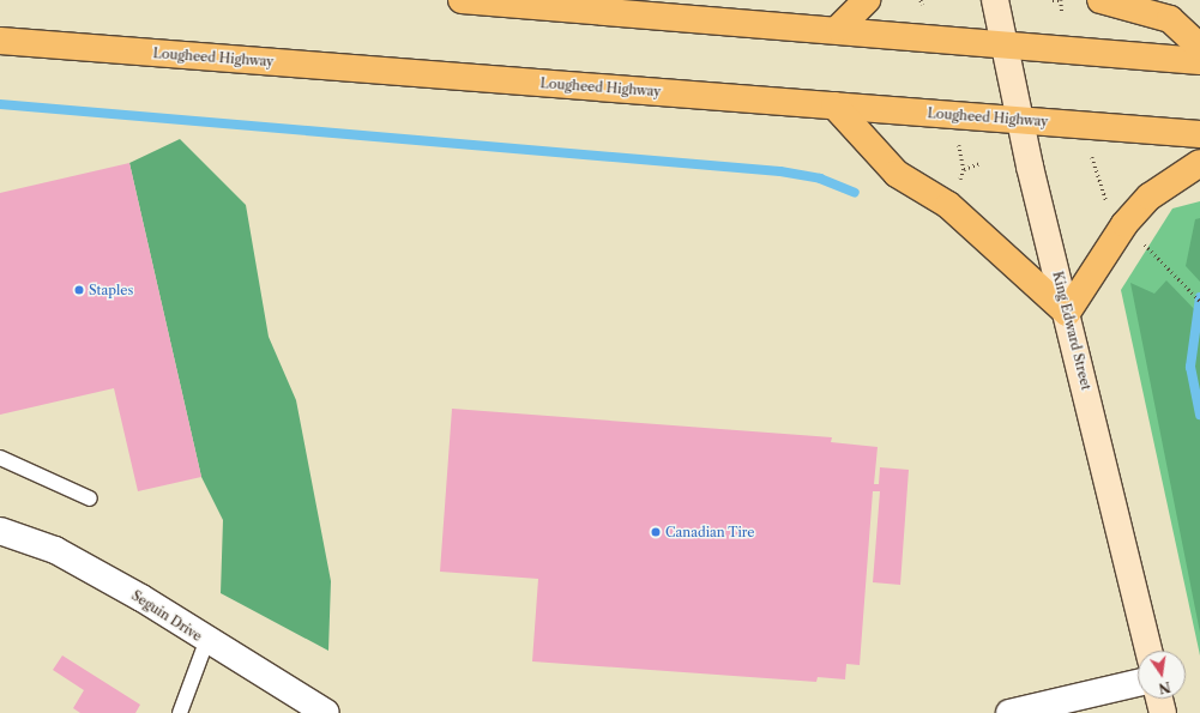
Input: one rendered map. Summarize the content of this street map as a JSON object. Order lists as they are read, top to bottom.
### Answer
{
  "streets": {
    "main road": ["Lougheed Highway", "King Edward Street"],
    "street": ["Seguin Drive"]
  },
  "crossings": [
    ["Lougheed Highway", "King Edward Street"]
  ],
  "places": ["Staples", "Canadian Tire"],
  "north": "bottom"
}
